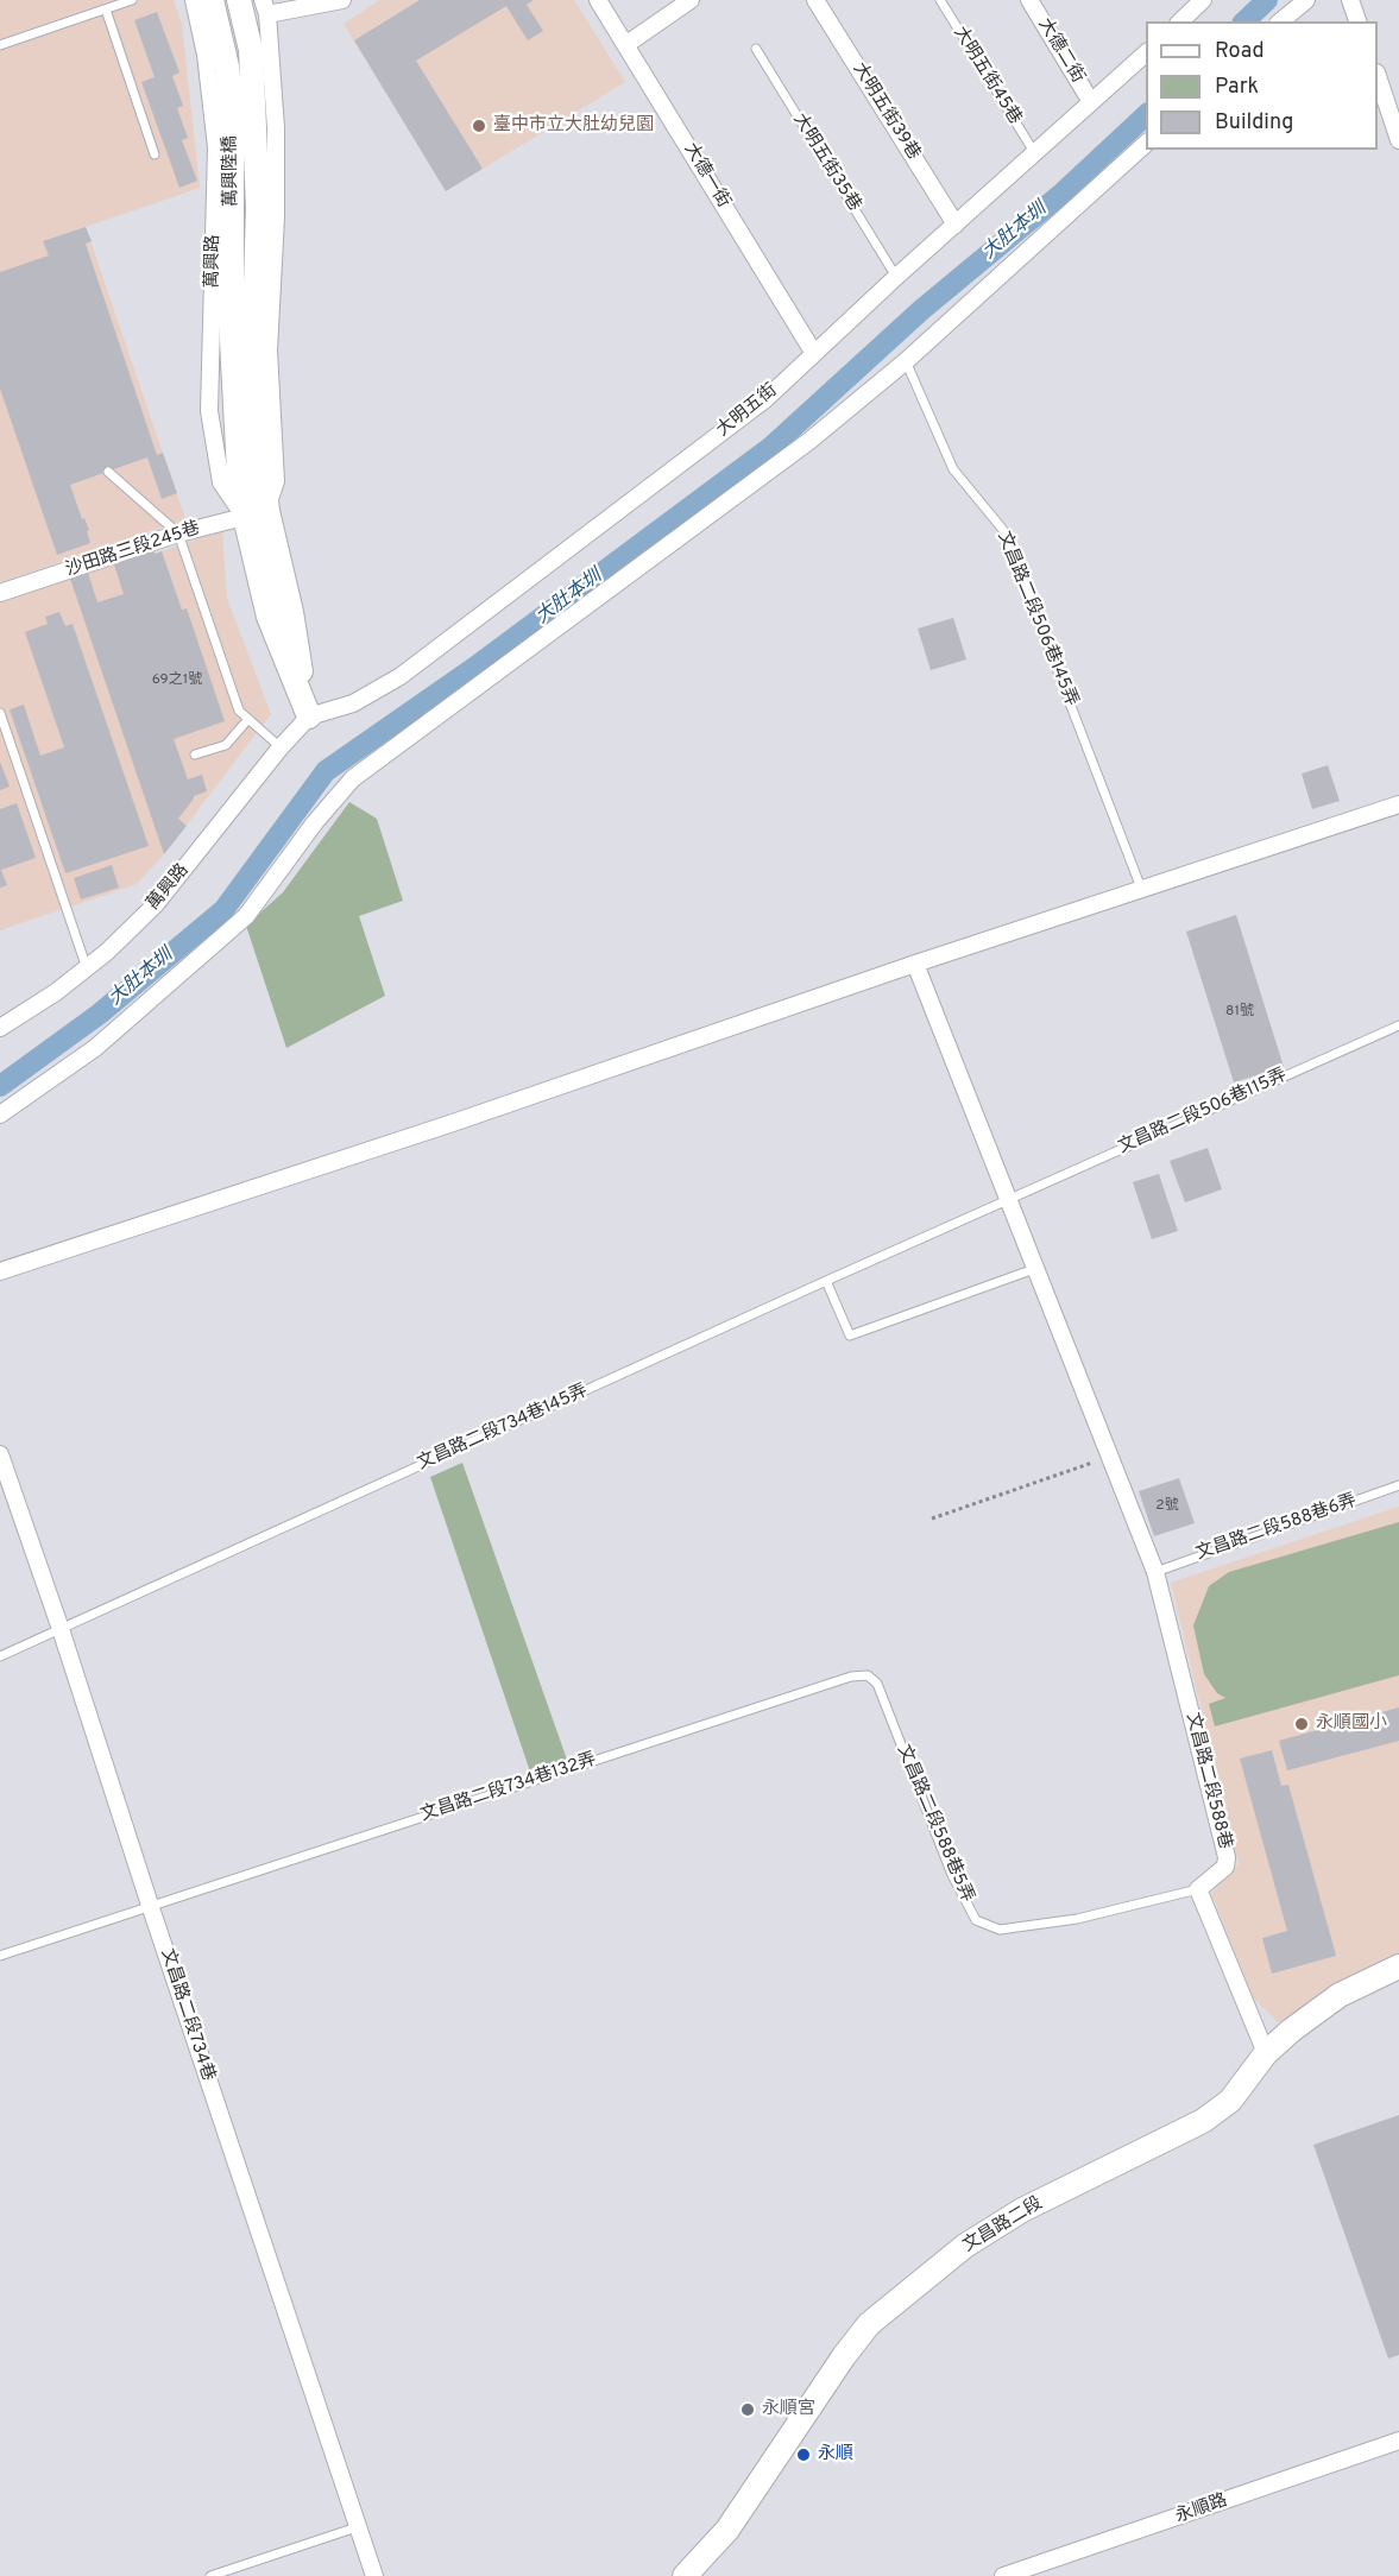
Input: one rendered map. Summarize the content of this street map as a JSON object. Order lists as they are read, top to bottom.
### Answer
{
  "streets": {
    "street": [
      "大德二街",
      "大明五街39巷",
      "萬興陸橋",
      "大德一街",
      "萬興路",
      "大明五街",
      "沙田路三段245巷",
      "文昌路二段588巷",
      "文昌路二段734巷",
      "文昌路二段",
      "永順路"
    ],
    "lane": [
      "大明五街45巷",
      "大明五街35巷",
      "文昌路二段506巷145弄",
      "文昌路二段506巷115弄",
      "文昌路二段734巷145弄",
      "文昌路二段588巷6弄",
      "文昌路二段734巷132弄",
      "文昌路二段588巷5弄"
    ]
  },
  "crossings": [
    ["大德二街", "大明五街"],
    ["大明五街45巷", "大明五街"],
    ["大明五街39巷", "大明五街"],
    ["大明五街35巷", "大明五街"],
    ["萬興陸橋", "萬興路"],
    ["大德一街", "大明五街"],
    ["萬興路", "大明五街"],
    ["萬興路", "沙田路三段245巷"],
    ["文昌路二段506巷115弄", "文昌路二段734巷145弄"],
    ["文昌路二段506巷115弄", "文昌路二段588巷"],
    ["文昌路二段734巷145弄", "文昌路二段588巷"],
    ["文昌路二段734巷145弄", "文昌路二段734巷"],
    ["文昌路二段588巷6弄", "文昌路二段588巷"],
    ["文昌路二段588巷", "文昌路二段588巷5弄"],
    ["文昌路二段734巷132弄", "文昌路二段588巷5弄"],
    ["文昌路二段734巷132弄", "文昌路二段734巷"]
  ],
  "water": ["大肚本圳"],
  "places": [
    "臺中市立大肚幼兒園",
    "永順國小",
    "永順宮",
    "永順"
  ],
  "house_numbers": ["69之1號", "81號", "2號"],
  "legend": ["Road", "Park", "Building"]
}
